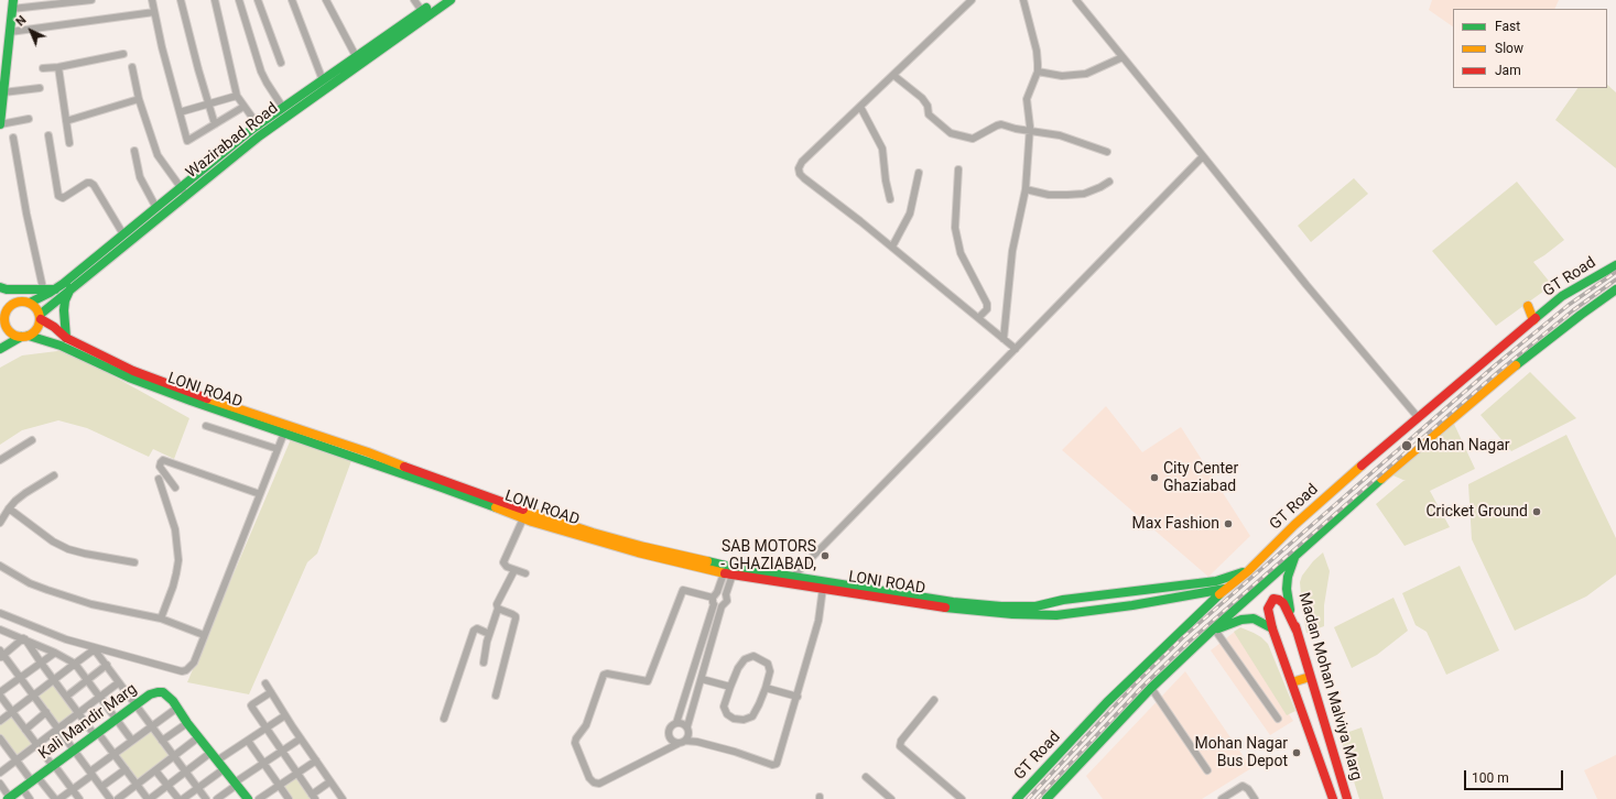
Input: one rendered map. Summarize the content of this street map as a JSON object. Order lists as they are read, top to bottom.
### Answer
{
  "streets": {
    "main road": [
      "Wazirabad Road",
      "GT Road",
      "LONI ROAD",
      "Madan Mohan Malviya Marg",
      "Kali Mandir Marg"
    ]
  },
  "places": [
    "Mohan Nagar",
    "City Center Ghaziabad",
    "Cricket Ground",
    "Max Fashion",
    "SAB MOTORS - GHAZIABAD,",
    "Mohan Nagar Bus Depot"
  ],
  "legend": ["Fast", "Slow", "Jam"],
  "scale_bar": "100 m",
  "north": "top left"
}
